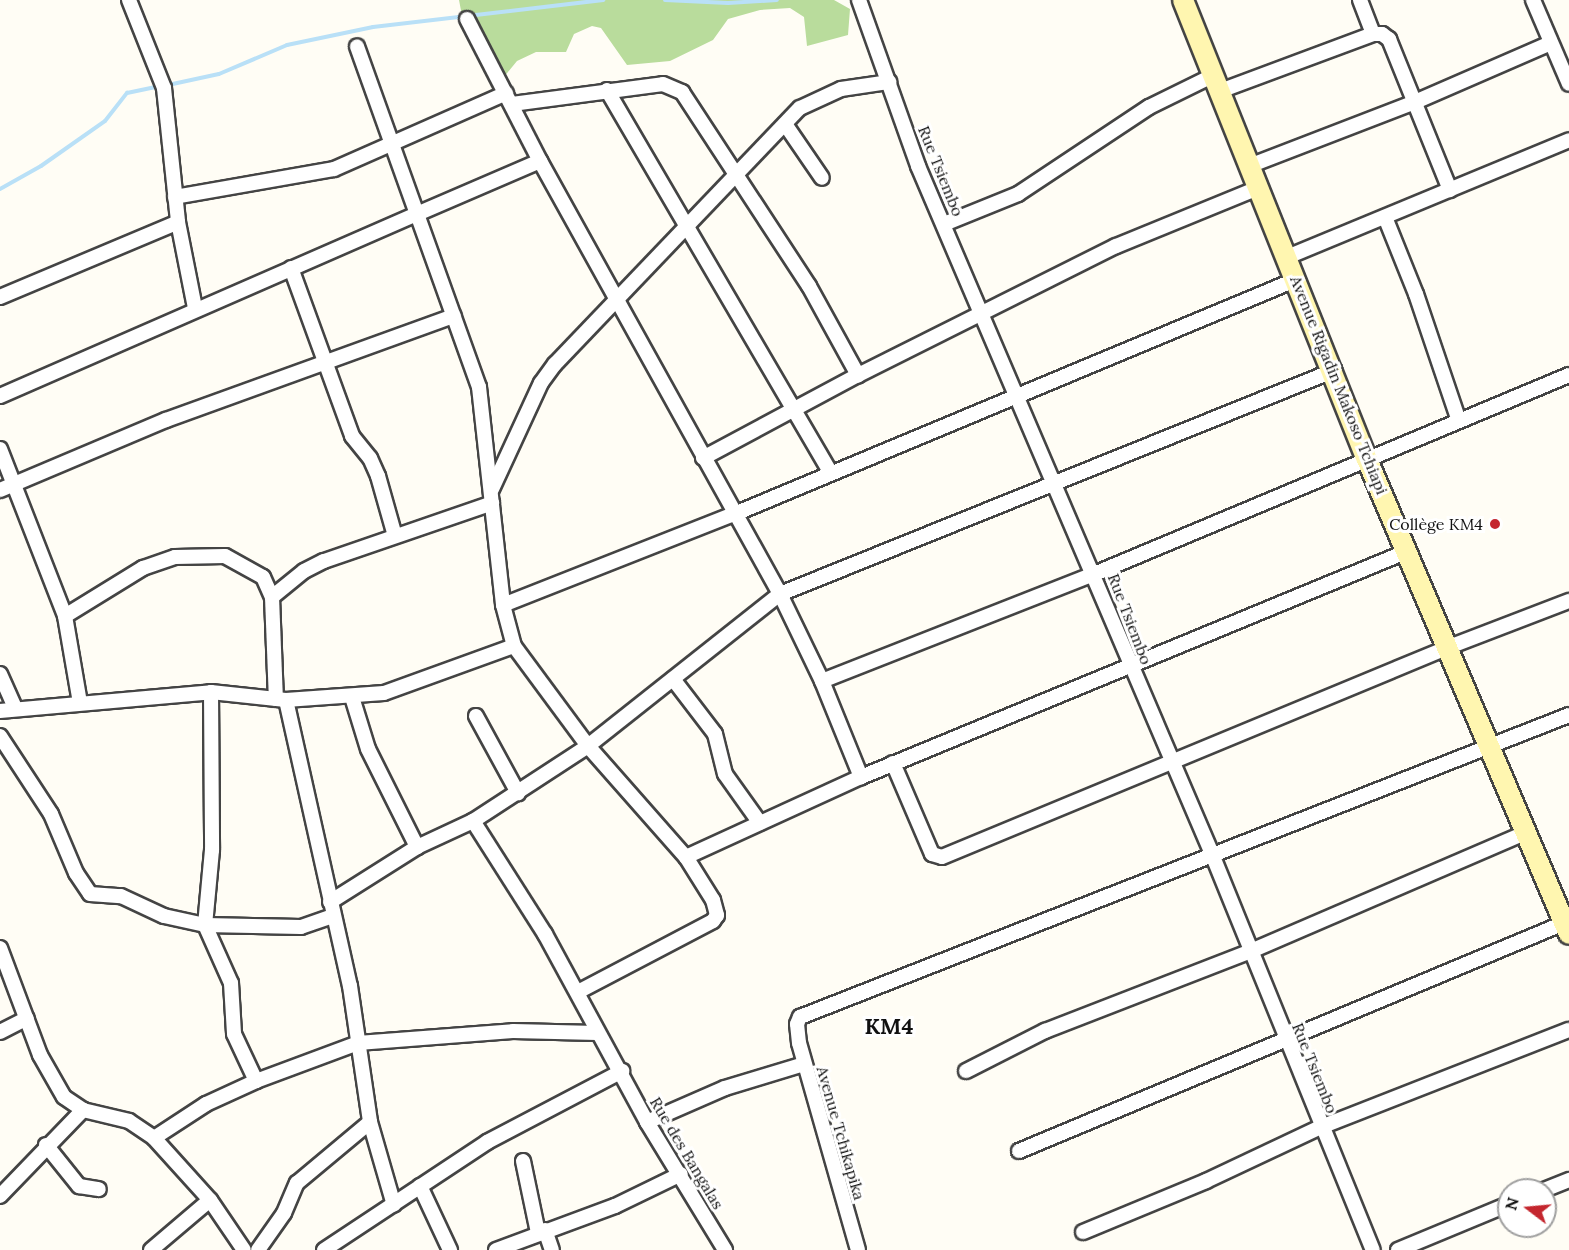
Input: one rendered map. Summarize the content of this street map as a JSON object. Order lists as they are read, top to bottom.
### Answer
{
  "streets": {
    "street": [
      "Rue Tsiembo",
      "Avenue Rigadin Makoso Tchiapi",
      "Avenue Tchikapika",
      "Rue des Bangalas"
    ]
  },
  "crossings": [
    ["Rue Tsiembo", "Avenue Tchikapika"]
  ],
  "districts": ["KM4"],
  "places": ["Collège KM4"],
  "north": "left"
}
